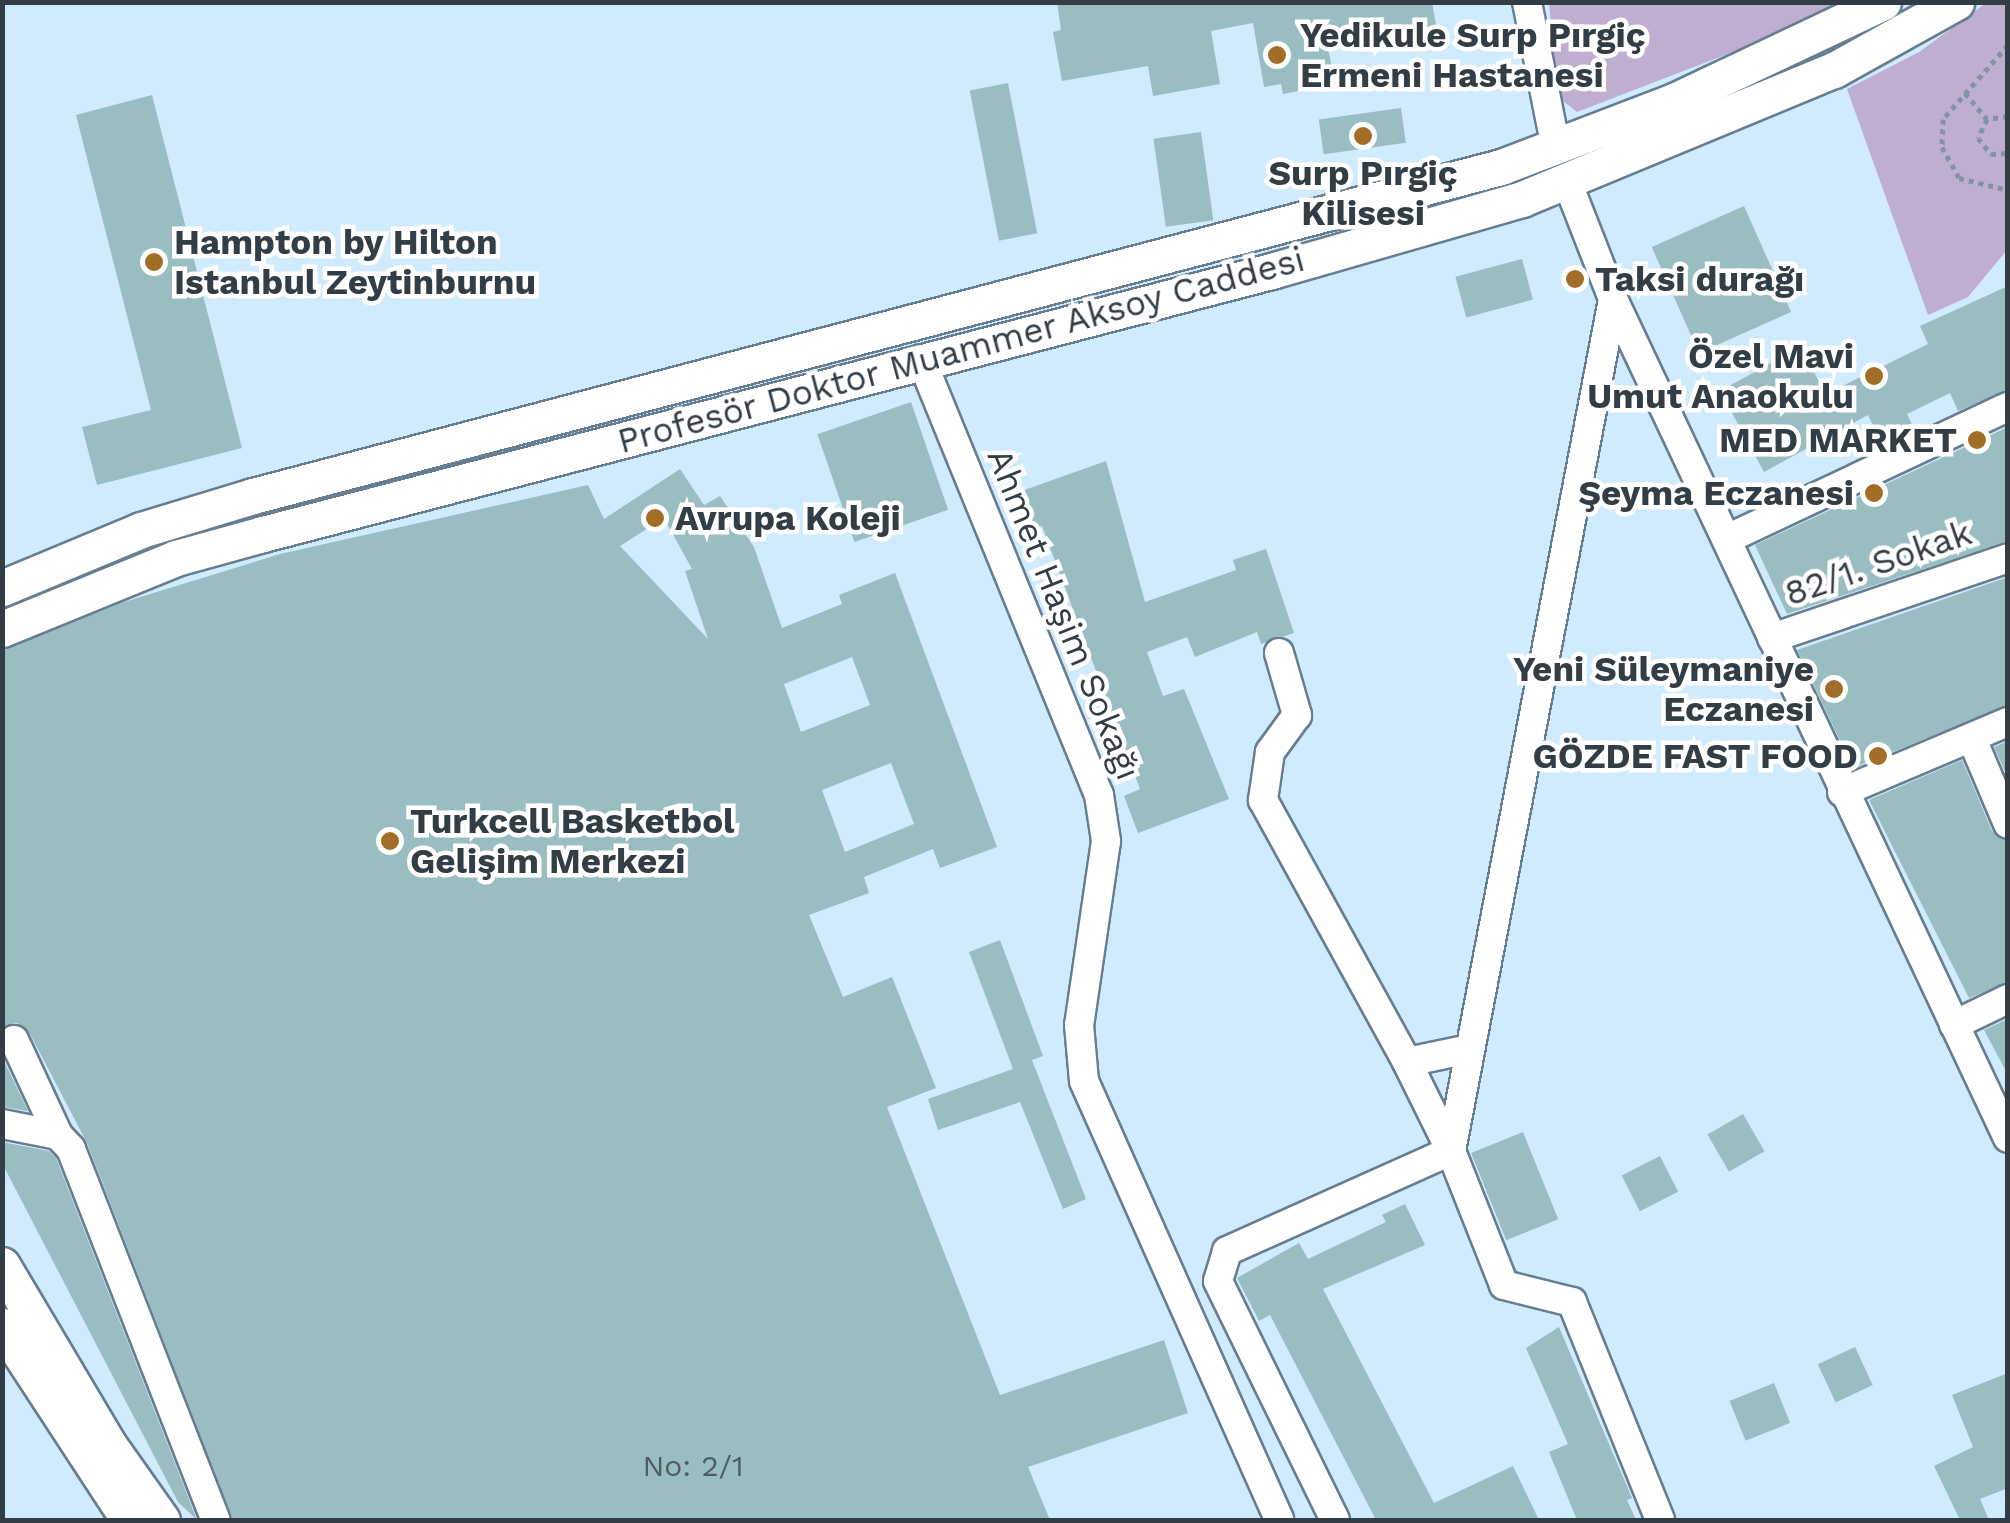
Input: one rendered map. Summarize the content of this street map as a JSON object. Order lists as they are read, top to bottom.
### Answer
{
  "streets": {
    "main road": ["Profesör Doktor Muammer Aksoy Caddesi"],
    "street": ["82/1. Sokak", "Ahmet Haşim Sokağı"]
  },
  "crossings": [
    ["Profesör Doktor Muammer Aksoy Caddesi", "Ahmet Haşim Sokağı"]
  ],
  "places": [
    "Yedikule Surp Pırgiç Ermeni Hastanesi",
    "Surp Pırgiç Kilisesi",
    "Hampton by Hilton Istanbul Zeytinburnu",
    "Taksi durağı",
    "Özel Mavi Umut Anaokulu",
    "MED MARKET",
    "Şeyma Eczanesi",
    "Avrupa Koleji",
    "Yeni Süleymaniye Eczanesi",
    "GÖZDE FAST FOOD",
    "Turkcell Basketbol Gelişim Merkezi"
  ],
  "house_numbers": ["No: 2/1"]
}
